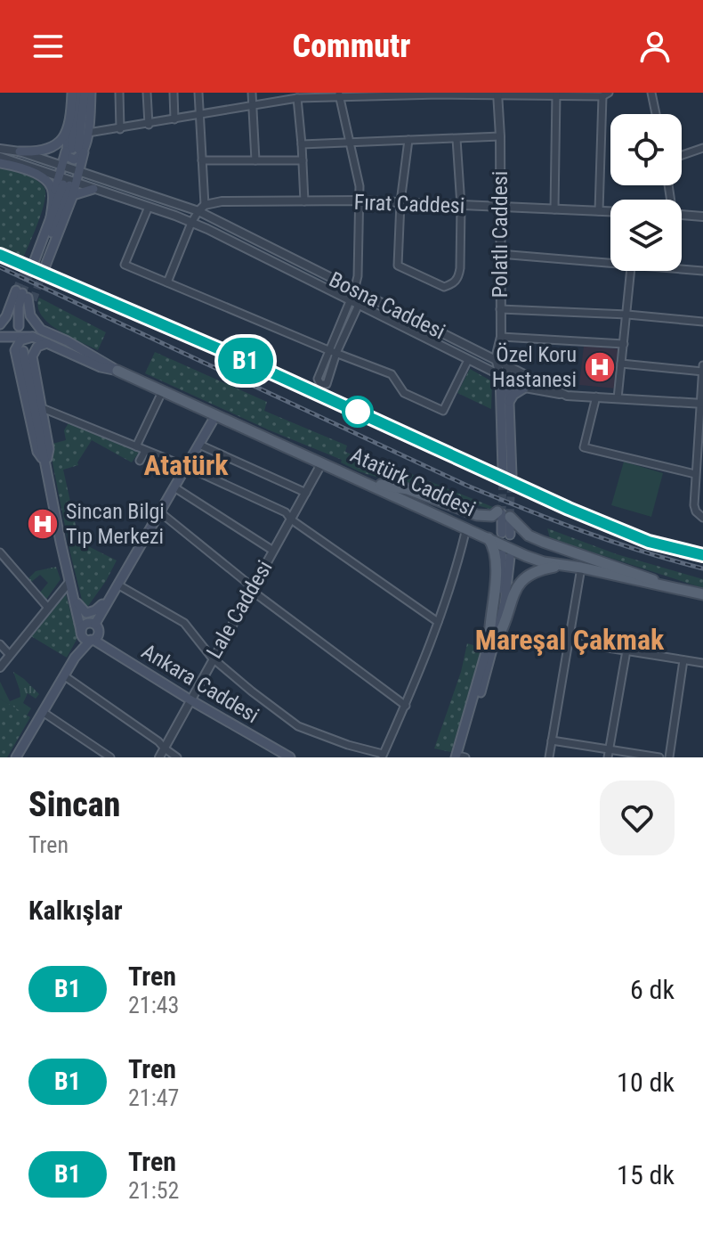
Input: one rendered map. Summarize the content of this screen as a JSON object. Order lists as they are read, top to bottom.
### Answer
{
  "streets": {
    "main road": ["Atatürk Caddesi", "Ankara Caddesi"],
    "street": [
      "Fırat Caddesi",
      "Polatlı Caddesi",
      "Bosna Caddesi",
      "Lale Caddesi"
    ]
  },
  "crossings": [
    ["Fırat Caddesi", "Polatlı Caddesi"],
    ["Fırat Caddesi", "Bosna Caddesi"],
    ["Polatlı Caddesi", "Bosna Caddesi"],
    ["Atatürk Caddesi", "Lale Caddesi"],
    ["Lale Caddesi", "Ankara Caddesi"]
  ],
  "districts": ["Atatürk", "Mareşal Çakmak"],
  "places": {
    "hospital": ["Özel Koru Hastanesi", "Sincan Bilgi Tıp Merkezi"]
  },
  "page": {
    "header": "Commutr",
    "on_map": "B1",
    "heading": [
      ["Sincan", "Tren"],
      "Kalkışlar"
    ],
    "list": [
      {
        "mark": "B1",
        "name": "Tren",
        "note": "21:43",
        "value": "6 dk"
      },
      {
        "mark": "B1",
        "name": "Tren",
        "note": "21:47",
        "value": "10 dk"
      },
      {
        "mark": "B1",
        "name": "Tren",
        "note": "21:52",
        "value": "15 dk"
      }
    ]
  }
}
